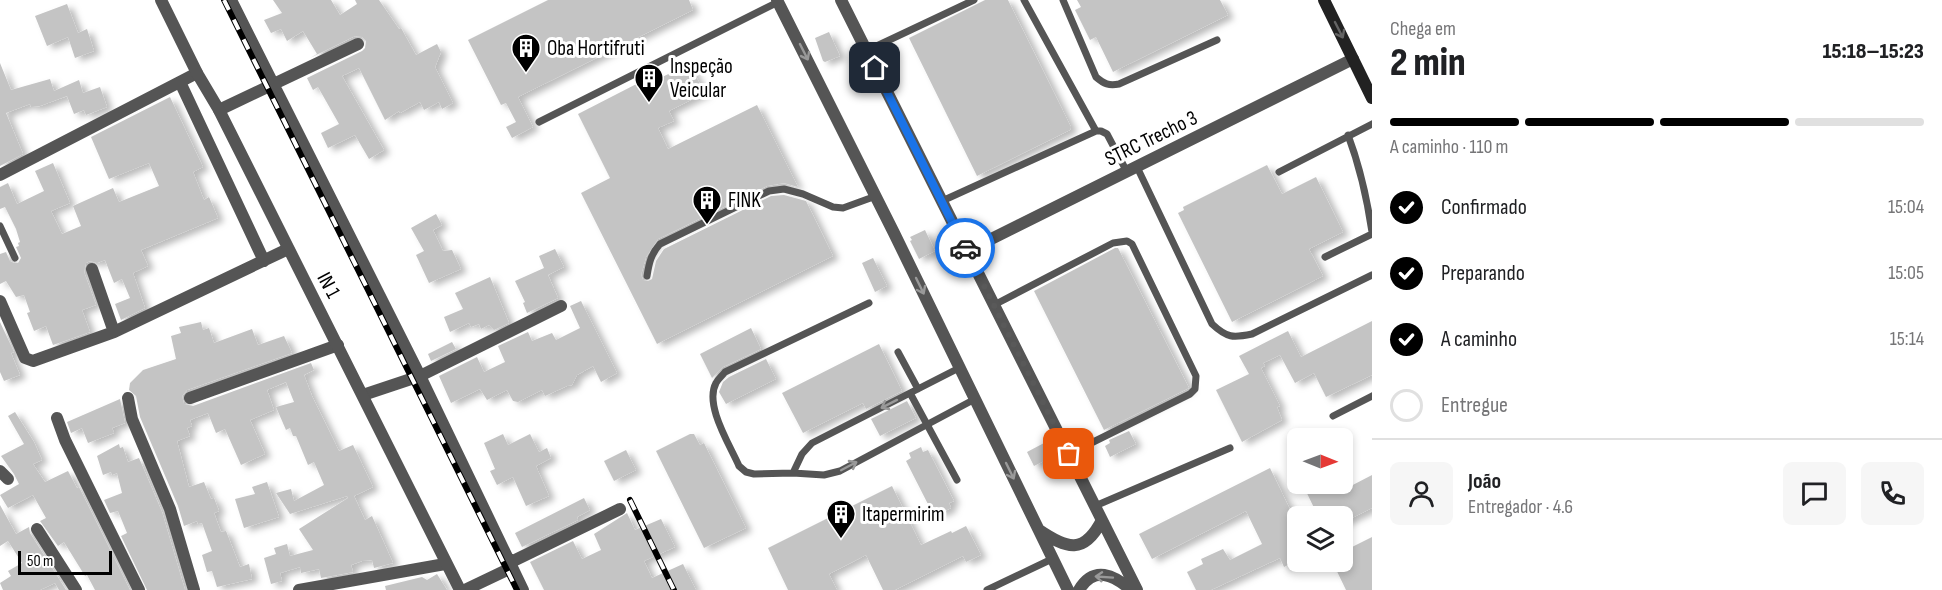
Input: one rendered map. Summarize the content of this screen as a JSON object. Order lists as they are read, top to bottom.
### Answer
{
  "streets": {
    "street": ["STRC Trecho 3", "IN 1"]
  },
  "places": {
    "building": [
      "Oba Hortifruti",
      "Inspeção Veicular",
      "FINK",
      "Itapermirim"
    ]
  },
  "scale_bar": "50 m",
  "north": "right",
  "page": {
    "heading": ["2 min", "Chega em", "15:18–15:23"],
    "panel": ["João", "Entregador · 4.6"],
    "bar": "A caminho · 110 m",
    "list": [
      ["Confirmado", "15:04"],
      ["Preparando", "15:05"],
      ["A caminho", "15:14"],
      "Entregue"
    ],
    "scale": "50 m"
  }
}
